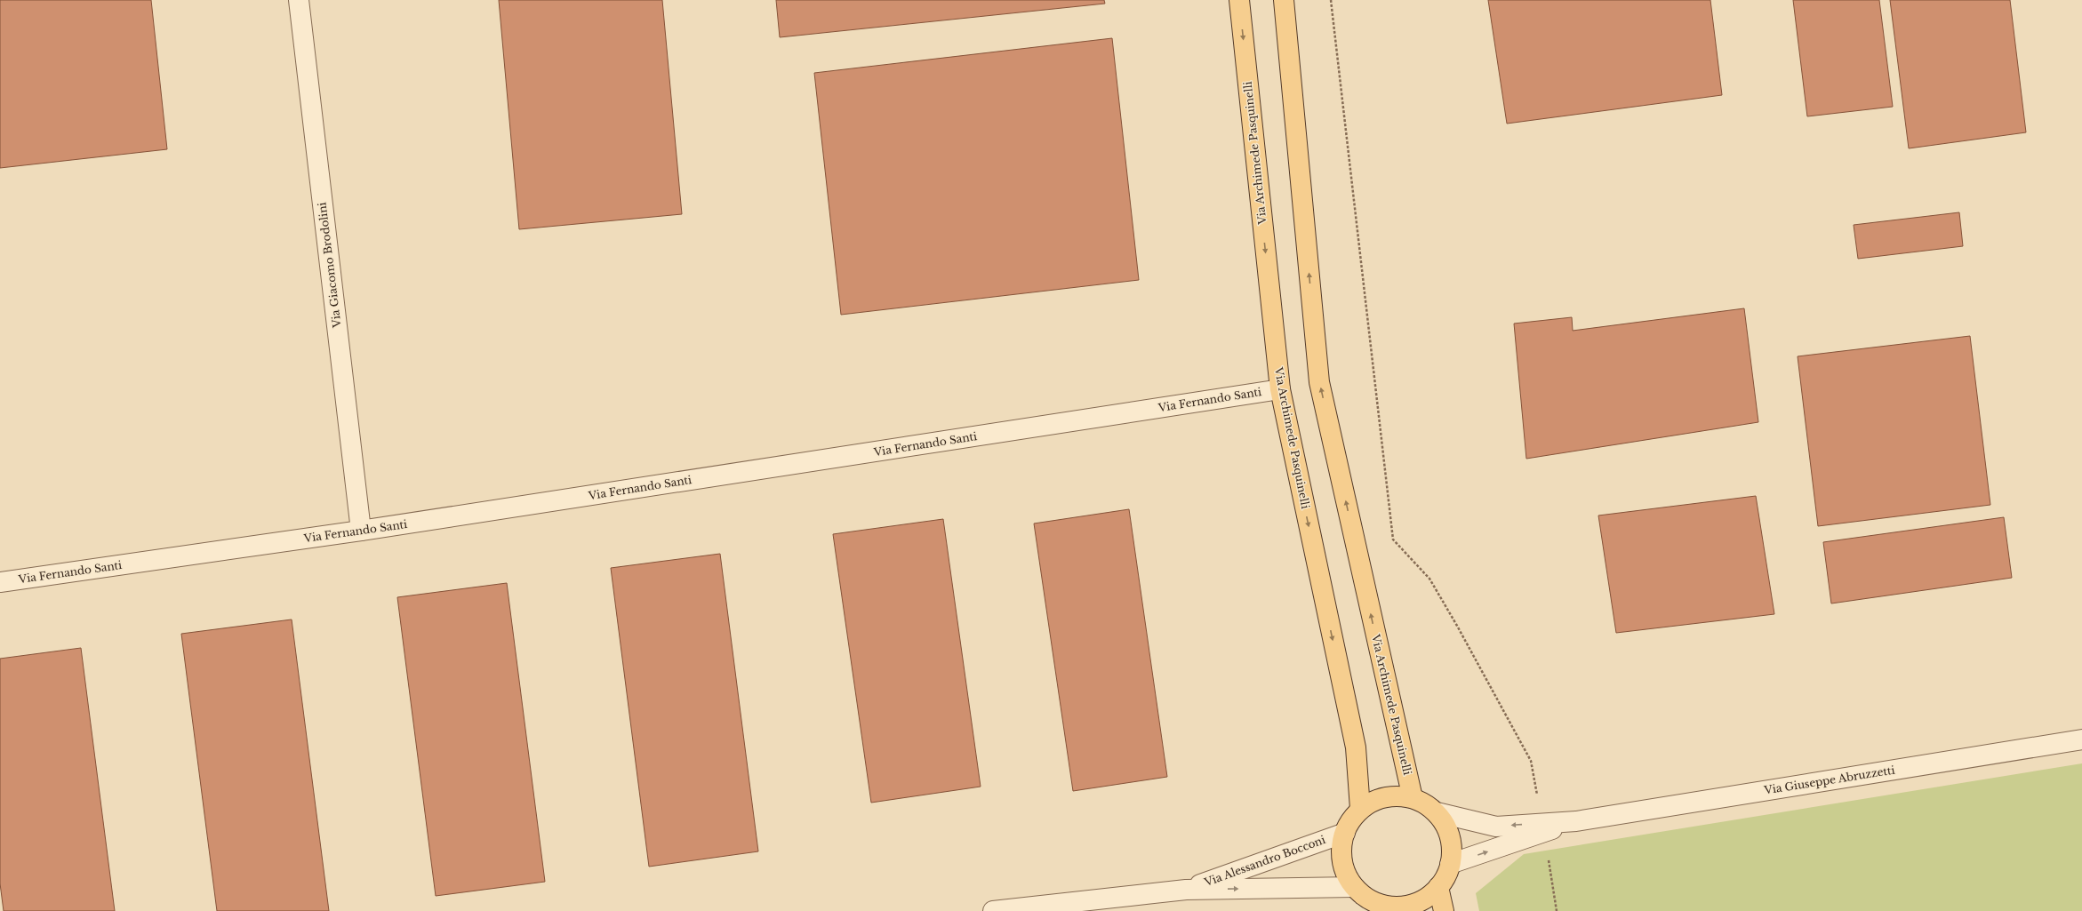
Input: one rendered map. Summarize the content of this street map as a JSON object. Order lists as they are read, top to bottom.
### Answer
{
  "streets": {
    "main road": ["Via Archimede Pasquinelli"],
    "street": [
      "Via Giacomo Brodolini",
      "Via Fernando Santi",
      "Via Giuseppe Abruzzetti",
      "Via Alessandro Bocconi"
    ]
  },
  "crossings": [
    ["Via Archimede Pasquinelli", "Via Fernando Santi"],
    ["Via Archimede Pasquinelli", "Via Giuseppe Abruzzetti"],
    ["Via Archimede Pasquinelli", "Via Alessandro Bocconi"],
    ["Via Giacomo Brodolini", "Via Fernando Santi"],
    ["Via Giuseppe Abruzzetti", "Via Alessandro Bocconi"]
  ]
}
